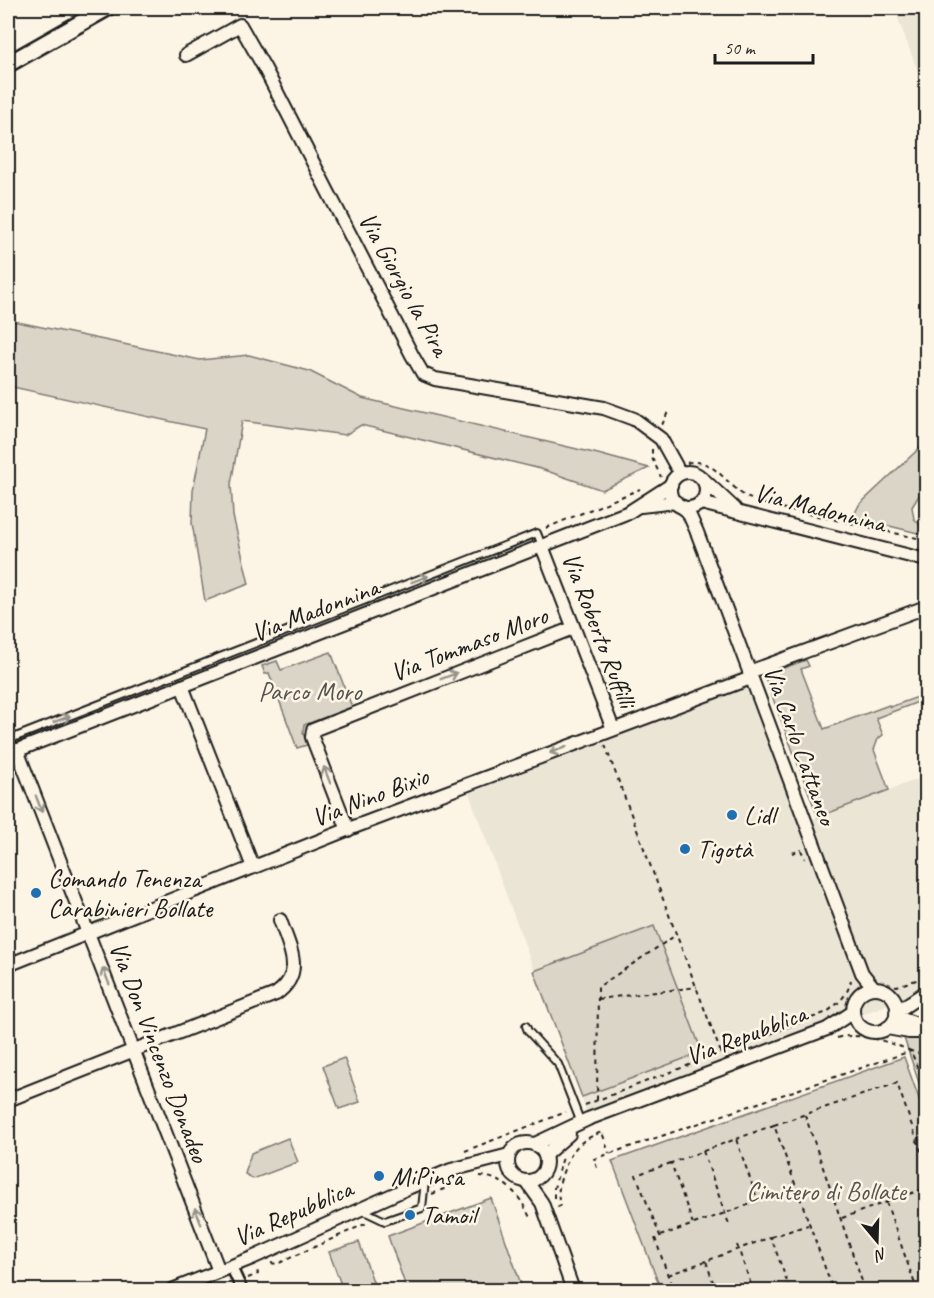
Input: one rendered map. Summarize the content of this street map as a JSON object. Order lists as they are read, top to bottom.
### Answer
{
  "streets": {
    "street": [
      "Via Giorgio la Pira",
      "Via Madonnina",
      "Via Roberto Ruffilli",
      "Via Tommaso Moro",
      "Via Carlo Cattaneo",
      "Via Nino Bixio",
      "Via Repubblica",
      "Via Don Vincenzo Donadeo"
    ]
  },
  "crossings": [
    ["Via Madonnina", "Via Roberto Ruffilli"],
    ["Via Madonnina", "Via Carlo Cattaneo"],
    ["Via Madonnina", "Via Don Vincenzo Donadeo"],
    ["Via Roberto Ruffilli", "Via Tommaso Moro"],
    ["Via Roberto Ruffilli", "Via Nino Bixio"],
    ["Via Tommaso Moro", "Via Nino Bixio"],
    ["Via Carlo Cattaneo", "Via Nino Bixio"],
    ["Via Carlo Cattaneo", "Via Repubblica"],
    ["Via Nino Bixio", "Via Don Vincenzo Donadeo"],
    ["Via Repubblica", "Via Don Vincenzo Donadeo"]
  ],
  "parks": ["Parco Moro", "Cimitero di Bollate"],
  "places": [
    "Lidl",
    "Tigotà",
    "Comando Tenenza Carabinieri Bollate",
    "MiPinsa",
    "Tamoil"
  ],
  "scale_bar": "50 m",
  "north": "bottom"
}
